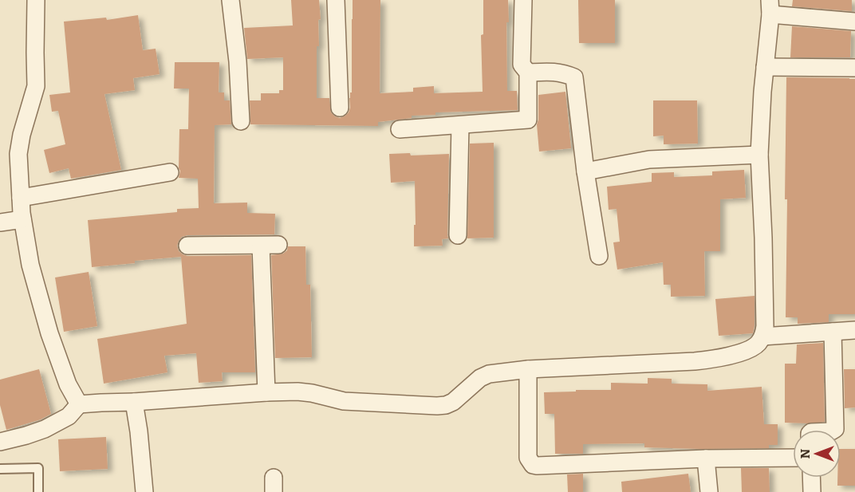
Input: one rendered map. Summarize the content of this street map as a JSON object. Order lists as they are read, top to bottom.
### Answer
{
  "north": "left"
}
